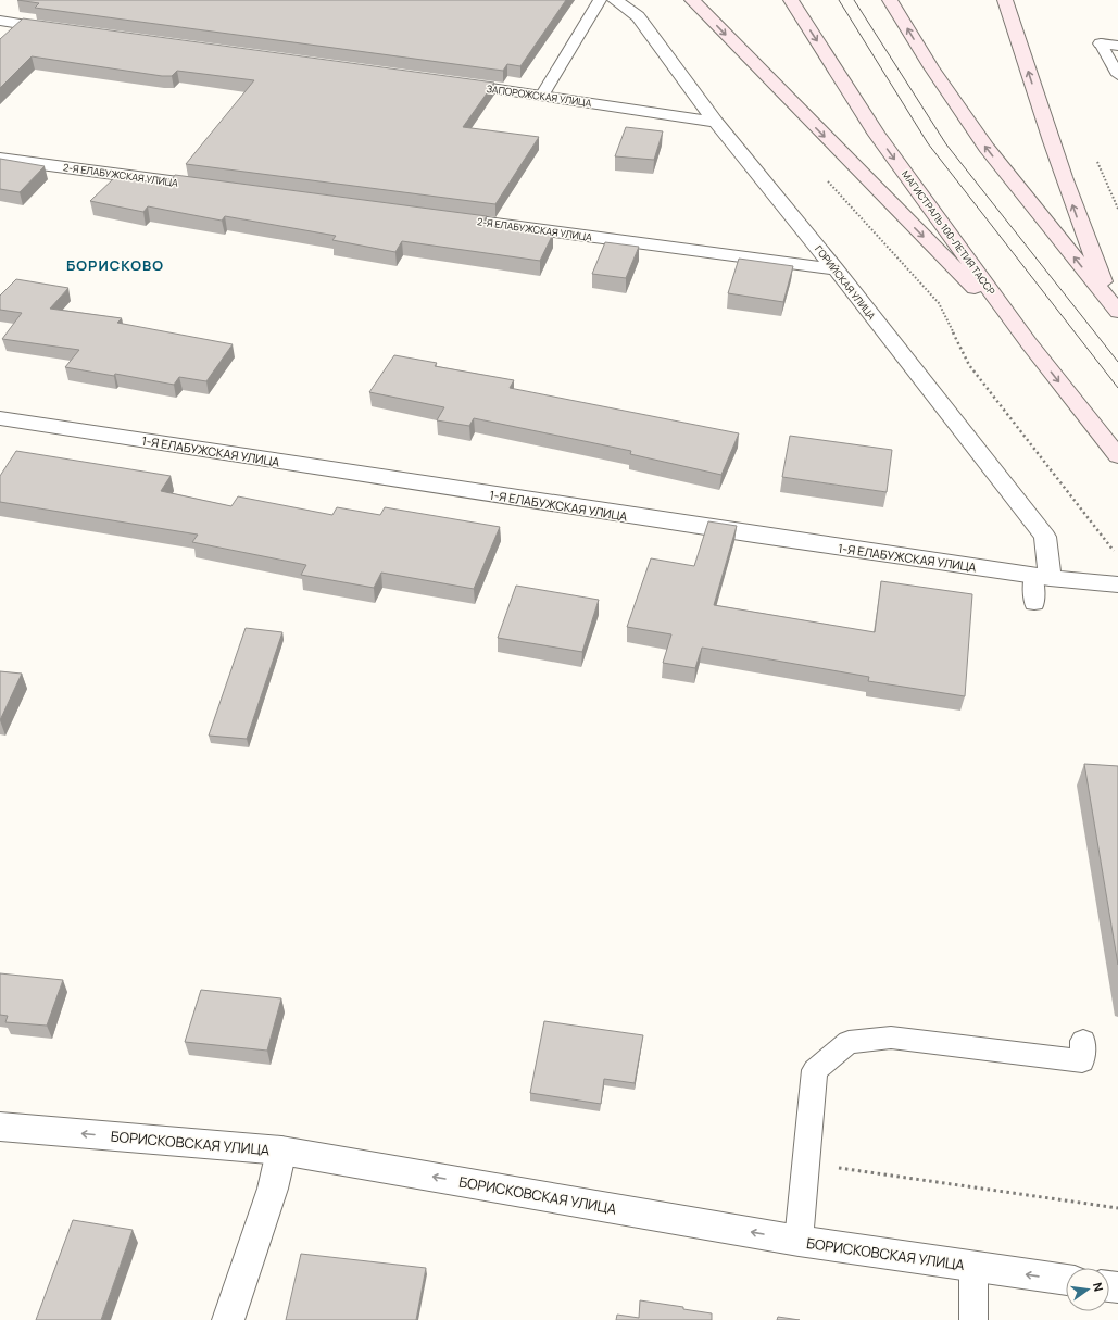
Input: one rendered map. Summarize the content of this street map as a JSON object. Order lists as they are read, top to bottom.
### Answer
{
  "streets": {
    "main road": ["МАГИСТРАЛЬ 100-ЛЕТИЯ ТАССР"],
    "street": [
      "ЗАПОРОЖСКАЯ УЛИЦА",
      "2-Я ЕЛАБУЖСКАЯ УЛИЦА",
      "ГОРИЙСКАЯ УЛИЦА",
      "1-Я ЕЛАБУЖСКАЯ УЛИЦА",
      "БОРИСКОВСКАЯ УЛИЦА"
    ]
  },
  "crossings": [
    ["ЗАПОРОЖСКАЯ УЛИЦА", "ГОРИЙСКАЯ УЛИЦА"],
    ["2-Я ЕЛАБУЖСКАЯ УЛИЦА", "ГОРИЙСКАЯ УЛИЦА"],
    ["ГОРИЙСКАЯ УЛИЦА", "1-Я ЕЛАБУЖСКАЯ УЛИЦА"]
  ],
  "one_way": ["БОРИСКОВСКАЯ УЛИЦА"],
  "districts": ["БОРИСКОВО"],
  "north": "right"
}
